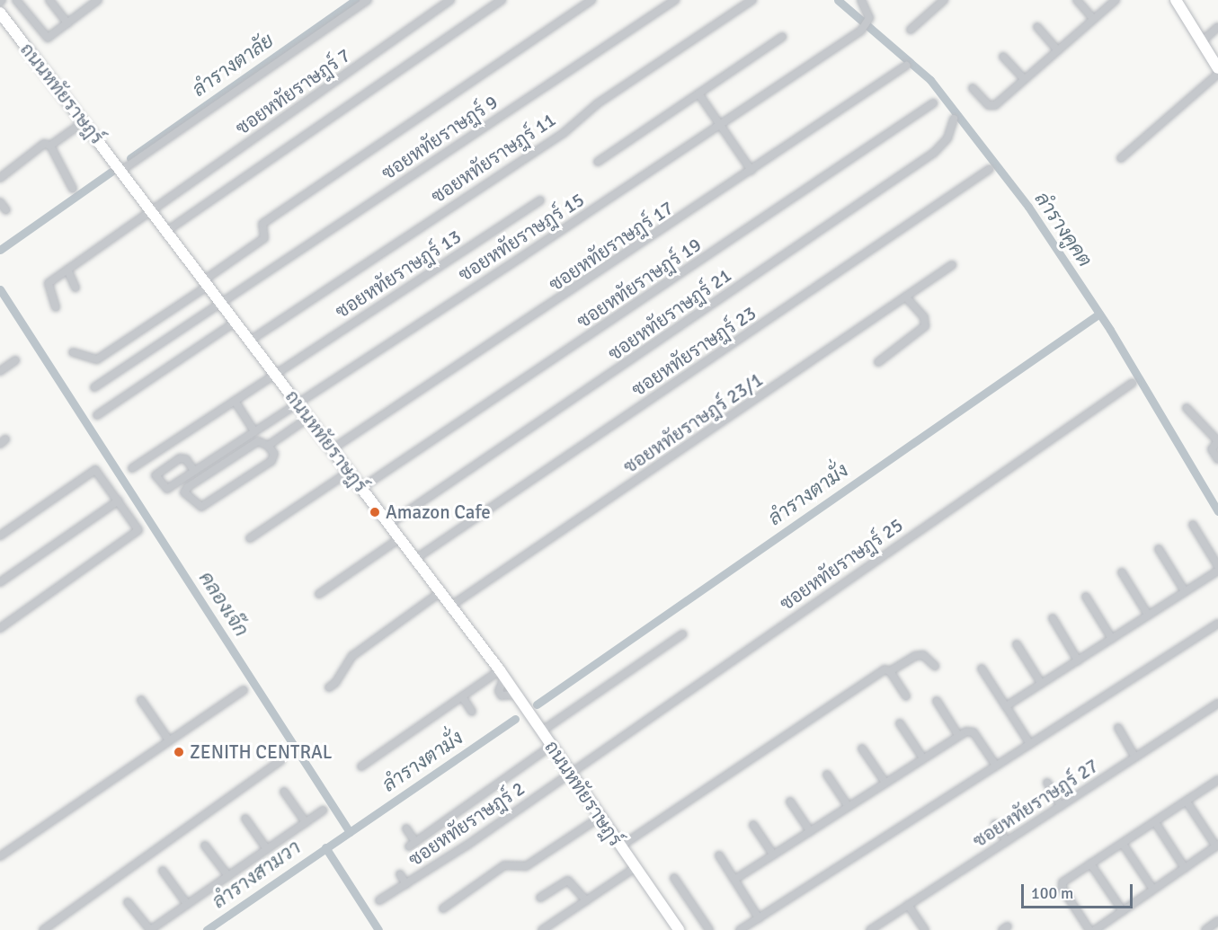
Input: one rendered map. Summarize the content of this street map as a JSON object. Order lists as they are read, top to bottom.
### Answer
{
  "streets": {
    "main road": ["ถนนหทัยราษฎร์"],
    "street": [
      "ซอยหทัยราษฎร์ 7",
      "ซอยหทัยราษฎร์ 9",
      "ซอยหทัยราษฎร์ 11",
      "ซอยหทัยราษฎร์ 15",
      "ซอยหทัยราษฎร์ 17",
      "ซอยหทัยราษฎร์ 13",
      "ซอยหทัยราษฎร์ 19",
      "ซอยหทัยราษฎร์ 21",
      "ซอยหทัยราษฎร์ 23",
      "ซอยหทัยราษฎร์ 23/1",
      "ซอยหทัยราษฎร์ 25",
      "ซอยหทัยราษฎร์ 27",
      "ซอยหทัยราษฎร์ 2"
    ]
  },
  "crossings": [
    ["ซอยหทัยราษฎร์ 7", "ถนนหทัยราษฎร์"],
    ["ถนนหทัยราษฎร์", "ซอยหทัยราษฎร์ 9"],
    ["ถนนหทัยราษฎร์", "ซอยหทัยราษฎร์ 11"],
    ["ถนนหทัยราษฎร์", "ซอยหทัยราษฎร์ 15"],
    ["ถนนหทัยราษฎร์", "ซอยหทัยราษฎร์ 17"],
    ["ถนนหทัยราษฎร์", "ซอยหทัยราษฎร์ 13"],
    ["ถนนหทัยราษฎร์", "ซอยหทัยราษฎร์ 19"],
    ["ถนนหทัยราษฎร์", "ซอยหทัยราษฎร์ 21"],
    ["ถนนหทัยราษฎร์", "ซอยหทัยราษฎร์ 23"],
    ["ถนนหทัยราษฎร์", "ซอยหทัยราษฎร์ 23/1"],
    ["ถนนหทัยราษฎร์", "ซอยหทัยราษฎร์ 25"],
    ["ถนนหทัยราษฎร์", "ซอยหทัยราษฎร์ 2"],
    ["ซอยหทัยราษฎร์ 25", "ซอยหทัยราษฎร์ 2"]
  ],
  "water": [
    "ลำรางตาลัย",
    "ลำรางคูคต",
    "ลำรางตามั่ง",
    "คลองเจ๊ก",
    "ลำรางสามวา"
  ],
  "places": ["Amazon Cafe", "ZENITH CENTRAL"],
  "scale_bar": "100 m"
}
